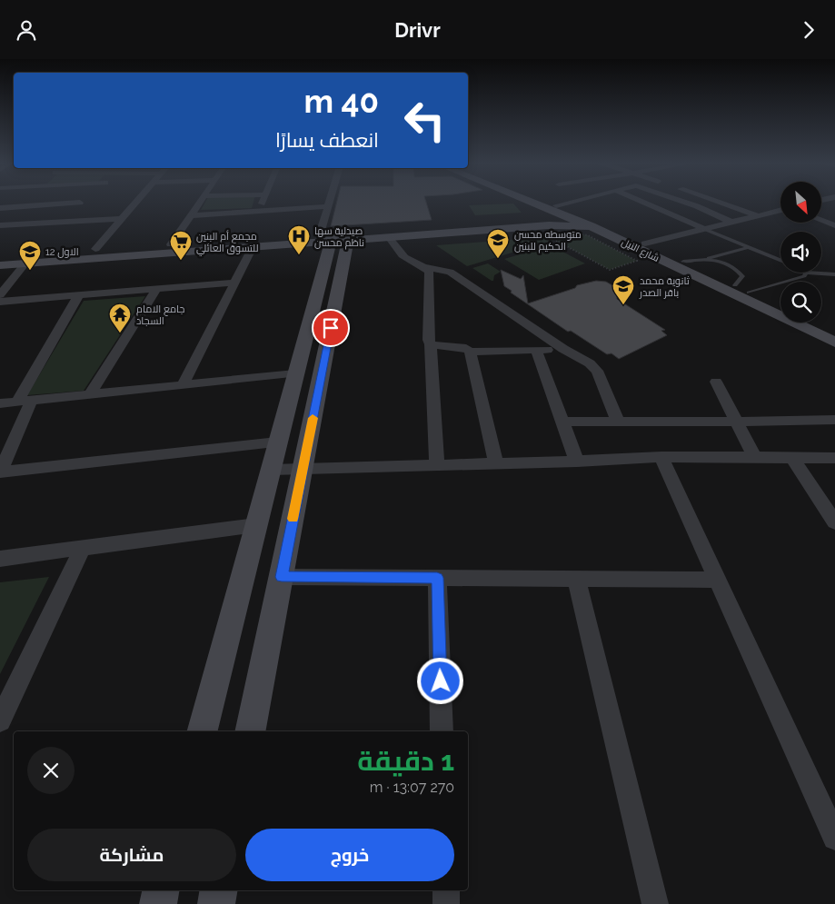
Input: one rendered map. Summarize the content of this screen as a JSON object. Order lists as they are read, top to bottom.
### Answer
{
  "streets": {
    "main road": ["شارع النيل"]
  },
  "places": {
    "hospital": ["صيدلية سها ناظم محسن"],
    "school or university": ["متوسطه محسن الحكيم للبنين", "الاول 12", "ثانوية محمد باقر الصدر"],
    "supermarket": ["مجمع أم البنين للتسوق العائلي"],
    "temple": ["جامع الامام السجاد"]
  },
  "north": "bottom right",
  "page": {
    "header": "Drivr",
    "turn": ["40 m", "انعطف يسارًا"],
    "heading": ["1 دقيقة", "270 m · 13:07"],
    "buttons": ["خروج", "مشاركة"]
  }
}
